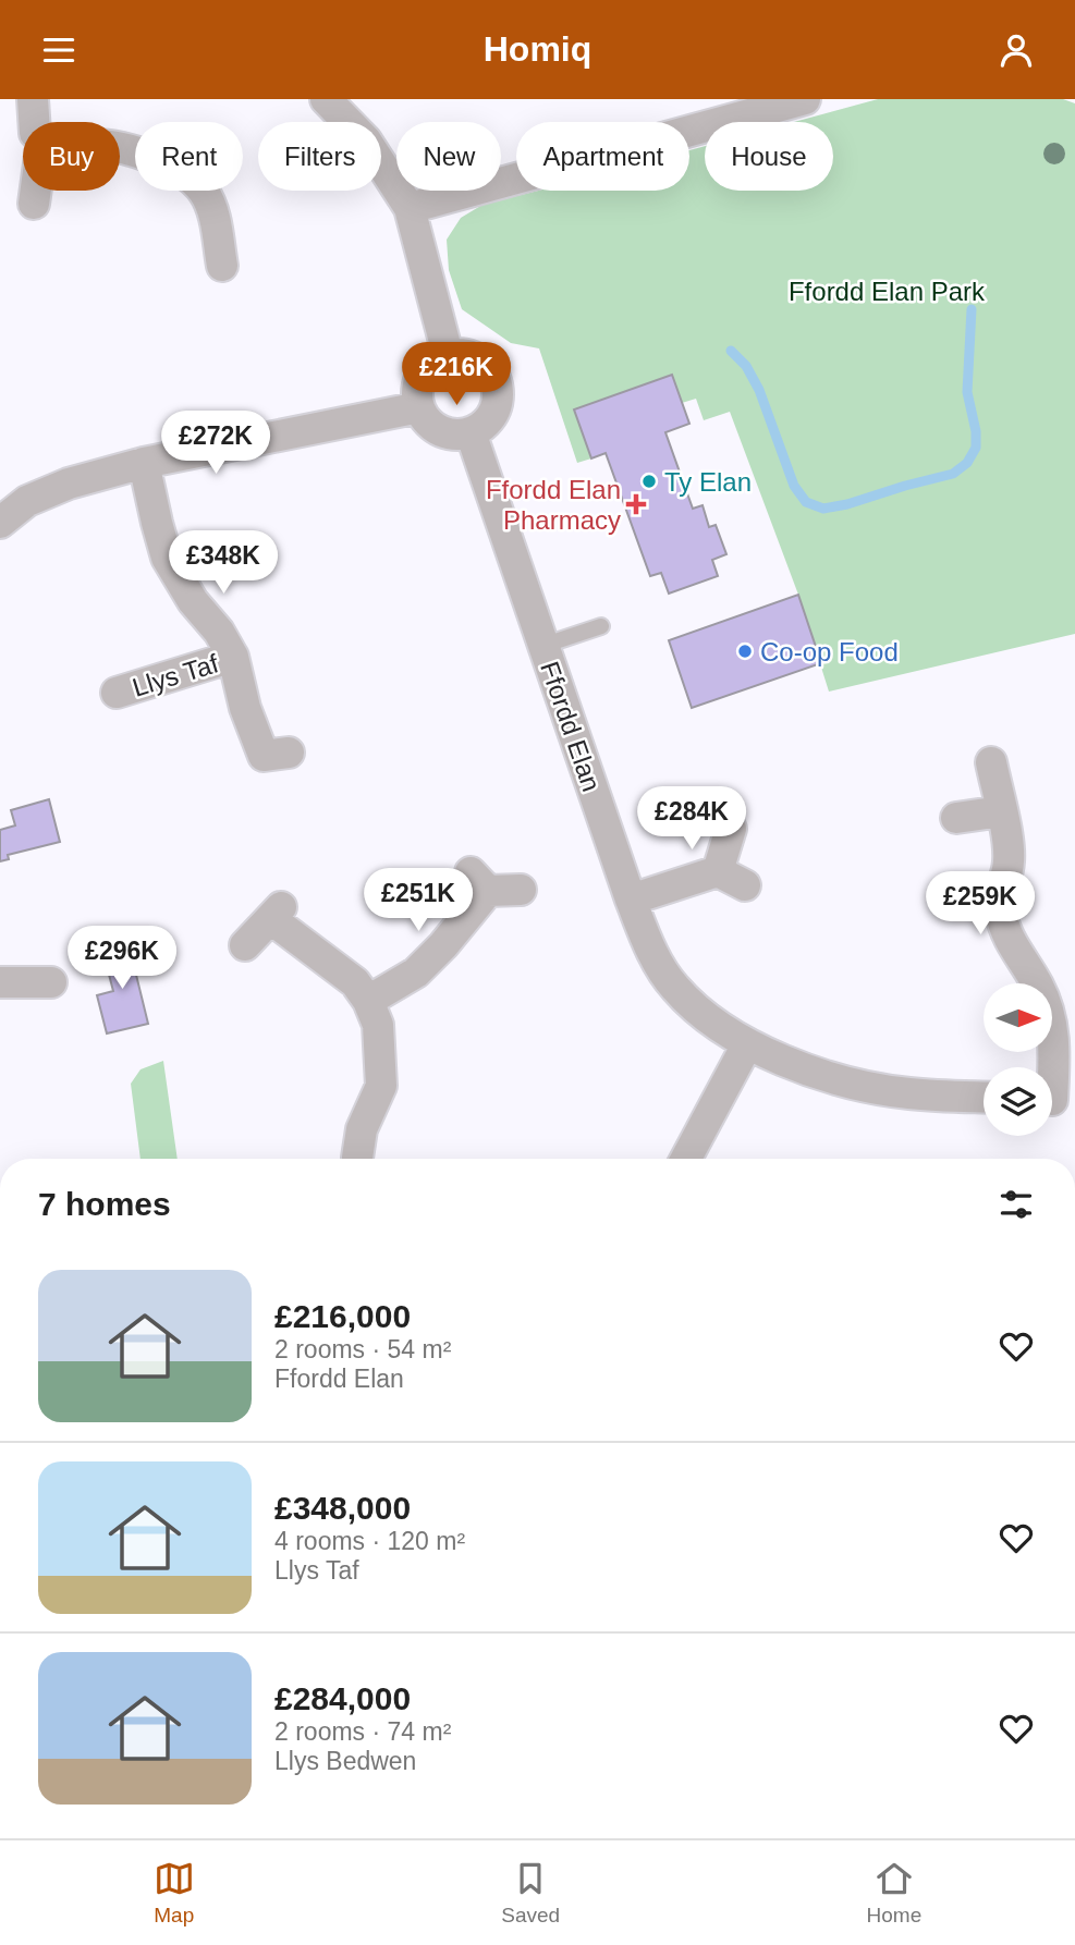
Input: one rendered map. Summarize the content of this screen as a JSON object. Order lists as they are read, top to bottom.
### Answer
{
  "streets": {
    "street": ["Llys Taf", "Ffordd Elan"]
  },
  "parks": ["Ffordd Elan Park"],
  "places": {
    "other": ["Ty Elan", "Co-op Food"],
    "health": ["Ffordd Elan Pharmacy"]
  },
  "north": "right",
  "page": {
    "header": "Homiq",
    "chip": [
      "Buy",
      "Rent",
      "Filters",
      "New",
      "Apartment",
      "House"
    ],
    "price": [
      "£216K",
      "£272K",
      "£348K",
      "£284K",
      "£251K",
      "£259K",
      "£296K"
    ],
    "heading": "7 homes",
    "list": [
      {
        "name": "£216,000",
        "note": "2 rooms · 54 m² · Ffordd Elan"
      },
      {
        "name": "£348,000",
        "note": "4 rooms · 120 m² · Llys Taf"
      },
      {
        "name": "£284,000",
        "note": "2 rooms · 74 m² · Llys Bedwen"
      }
    ],
    "tabs": ["Map", "Saved", "Home"]
  }
}
